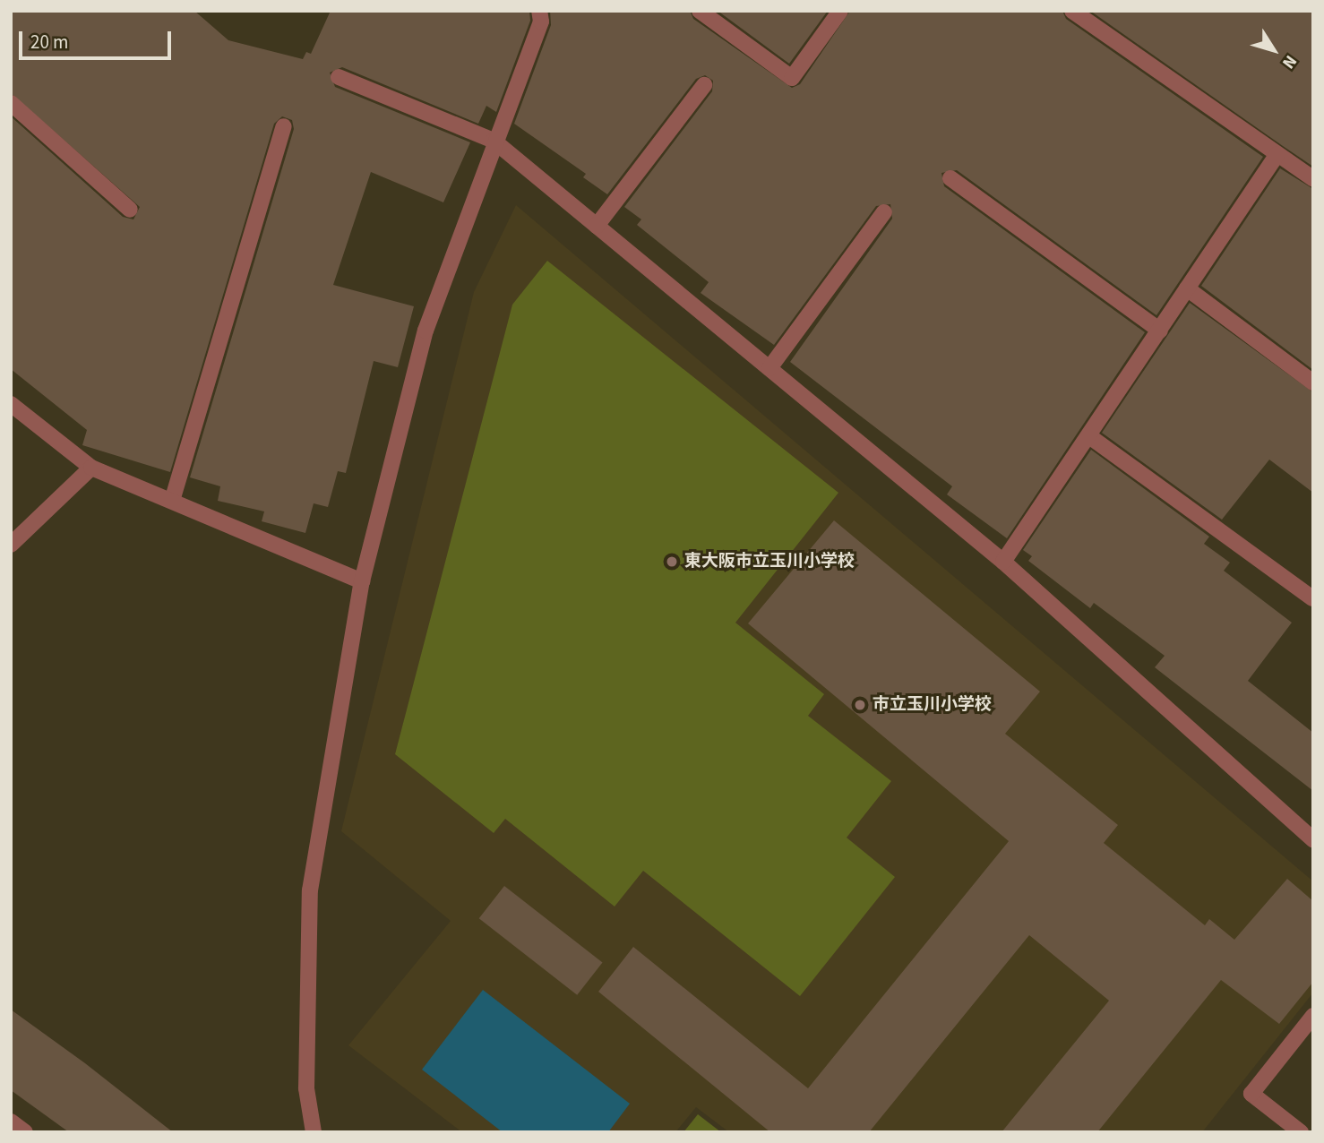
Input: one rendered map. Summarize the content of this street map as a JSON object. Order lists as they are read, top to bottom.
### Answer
{
  "places": ["東大阪市立玉川小学校", "市立玉川小学校"],
  "scale_bar": "20 m",
  "north": "bottom right"
}
